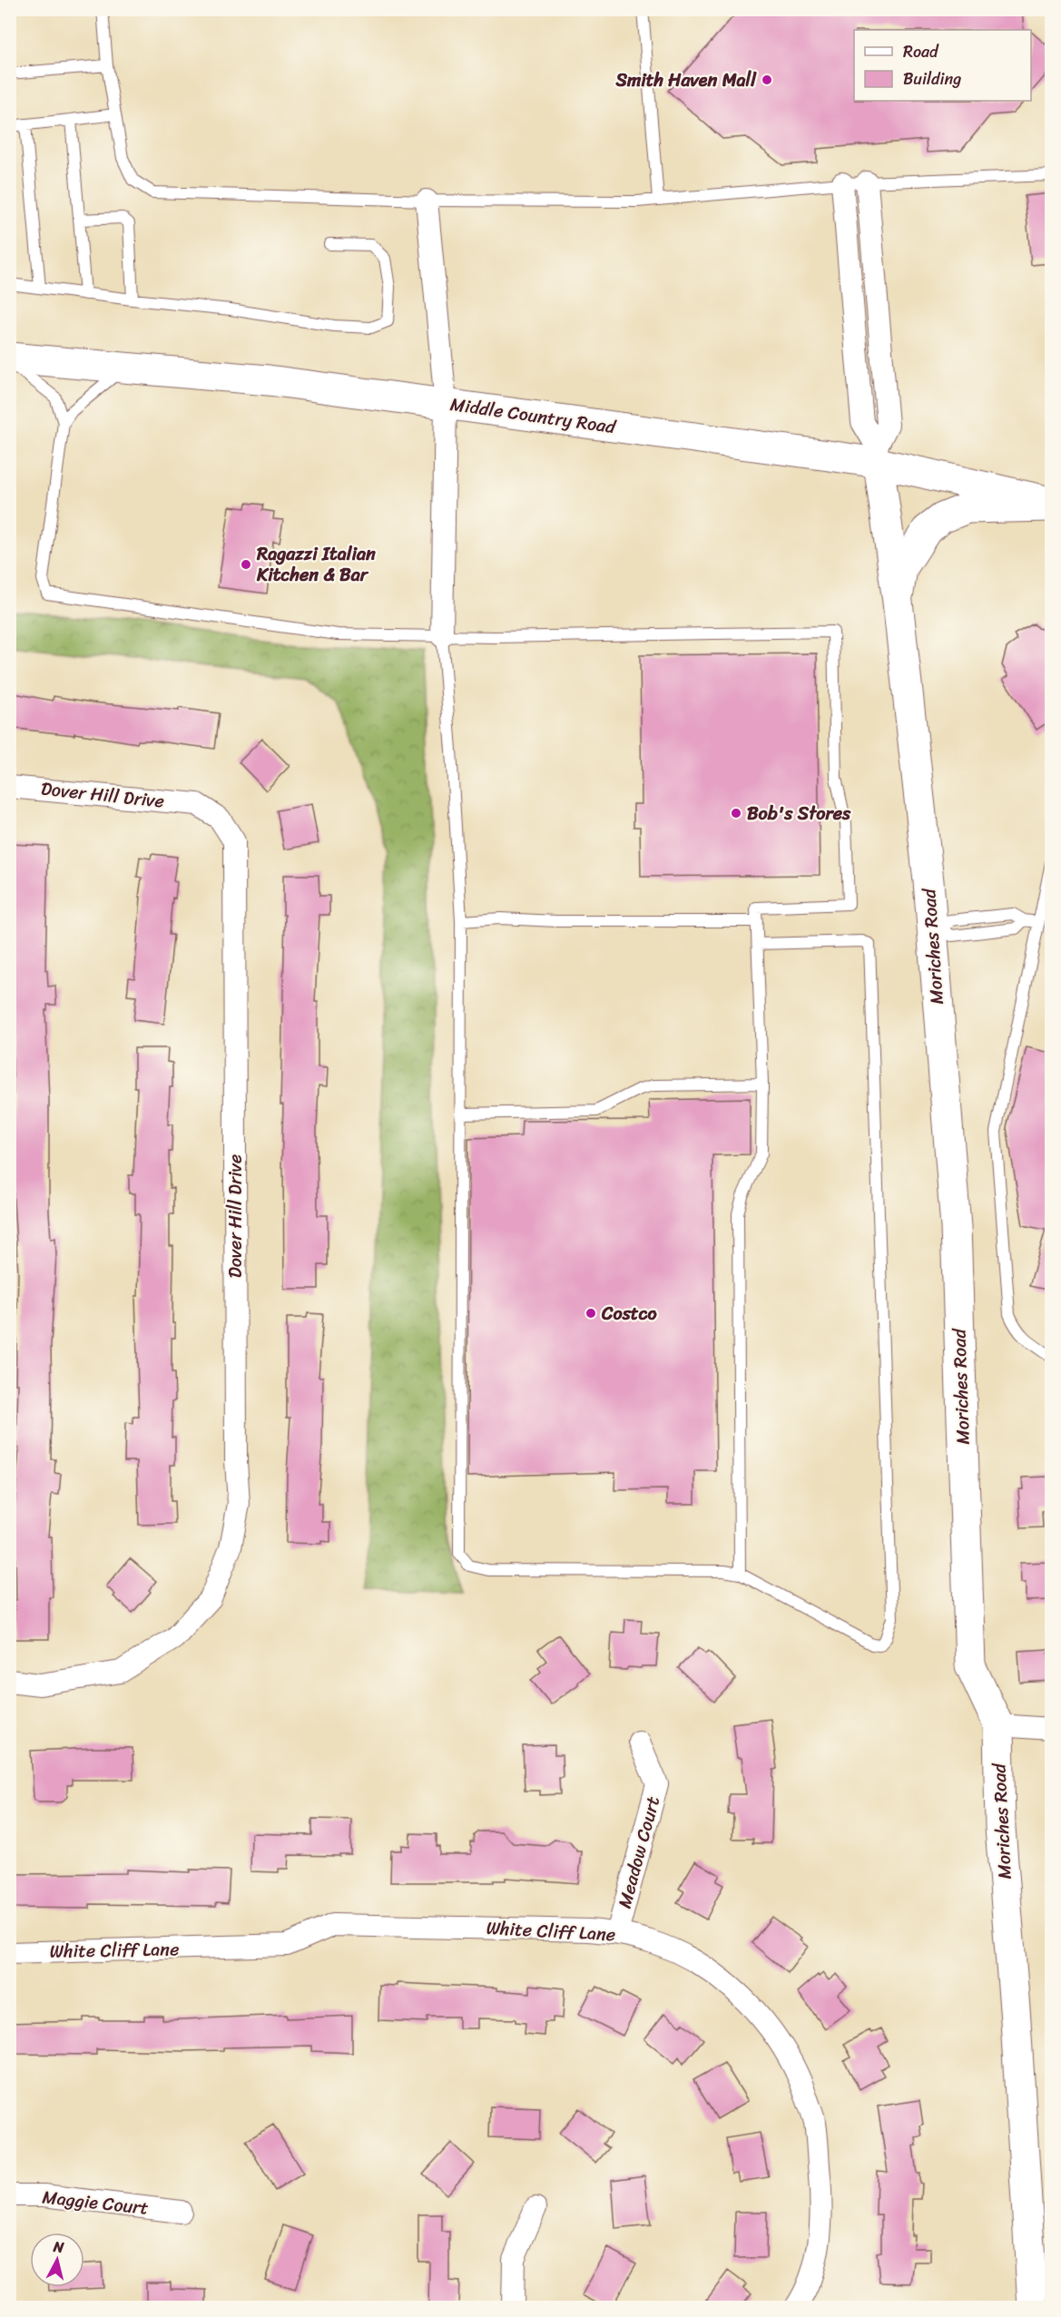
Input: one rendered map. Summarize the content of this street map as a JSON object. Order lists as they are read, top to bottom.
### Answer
{
  "streets": {
    "street": [
      "Middle Country Road",
      "Dover Hill Drive",
      "Moriches Road",
      "Meadow Court",
      "White Cliff Lane",
      "Maggie Court"
    ]
  },
  "crossings": [
    ["Middle Country Road", "Moriches Road"],
    ["Meadow Court", "White Cliff Lane"]
  ],
  "places": [
    "Smith Haven Mall",
    "Ragazzi Italian Kitchen & Bar",
    "Bob's Stores",
    "Costco"
  ],
  "legend": ["Road", "Building"],
  "north": "top"
}
